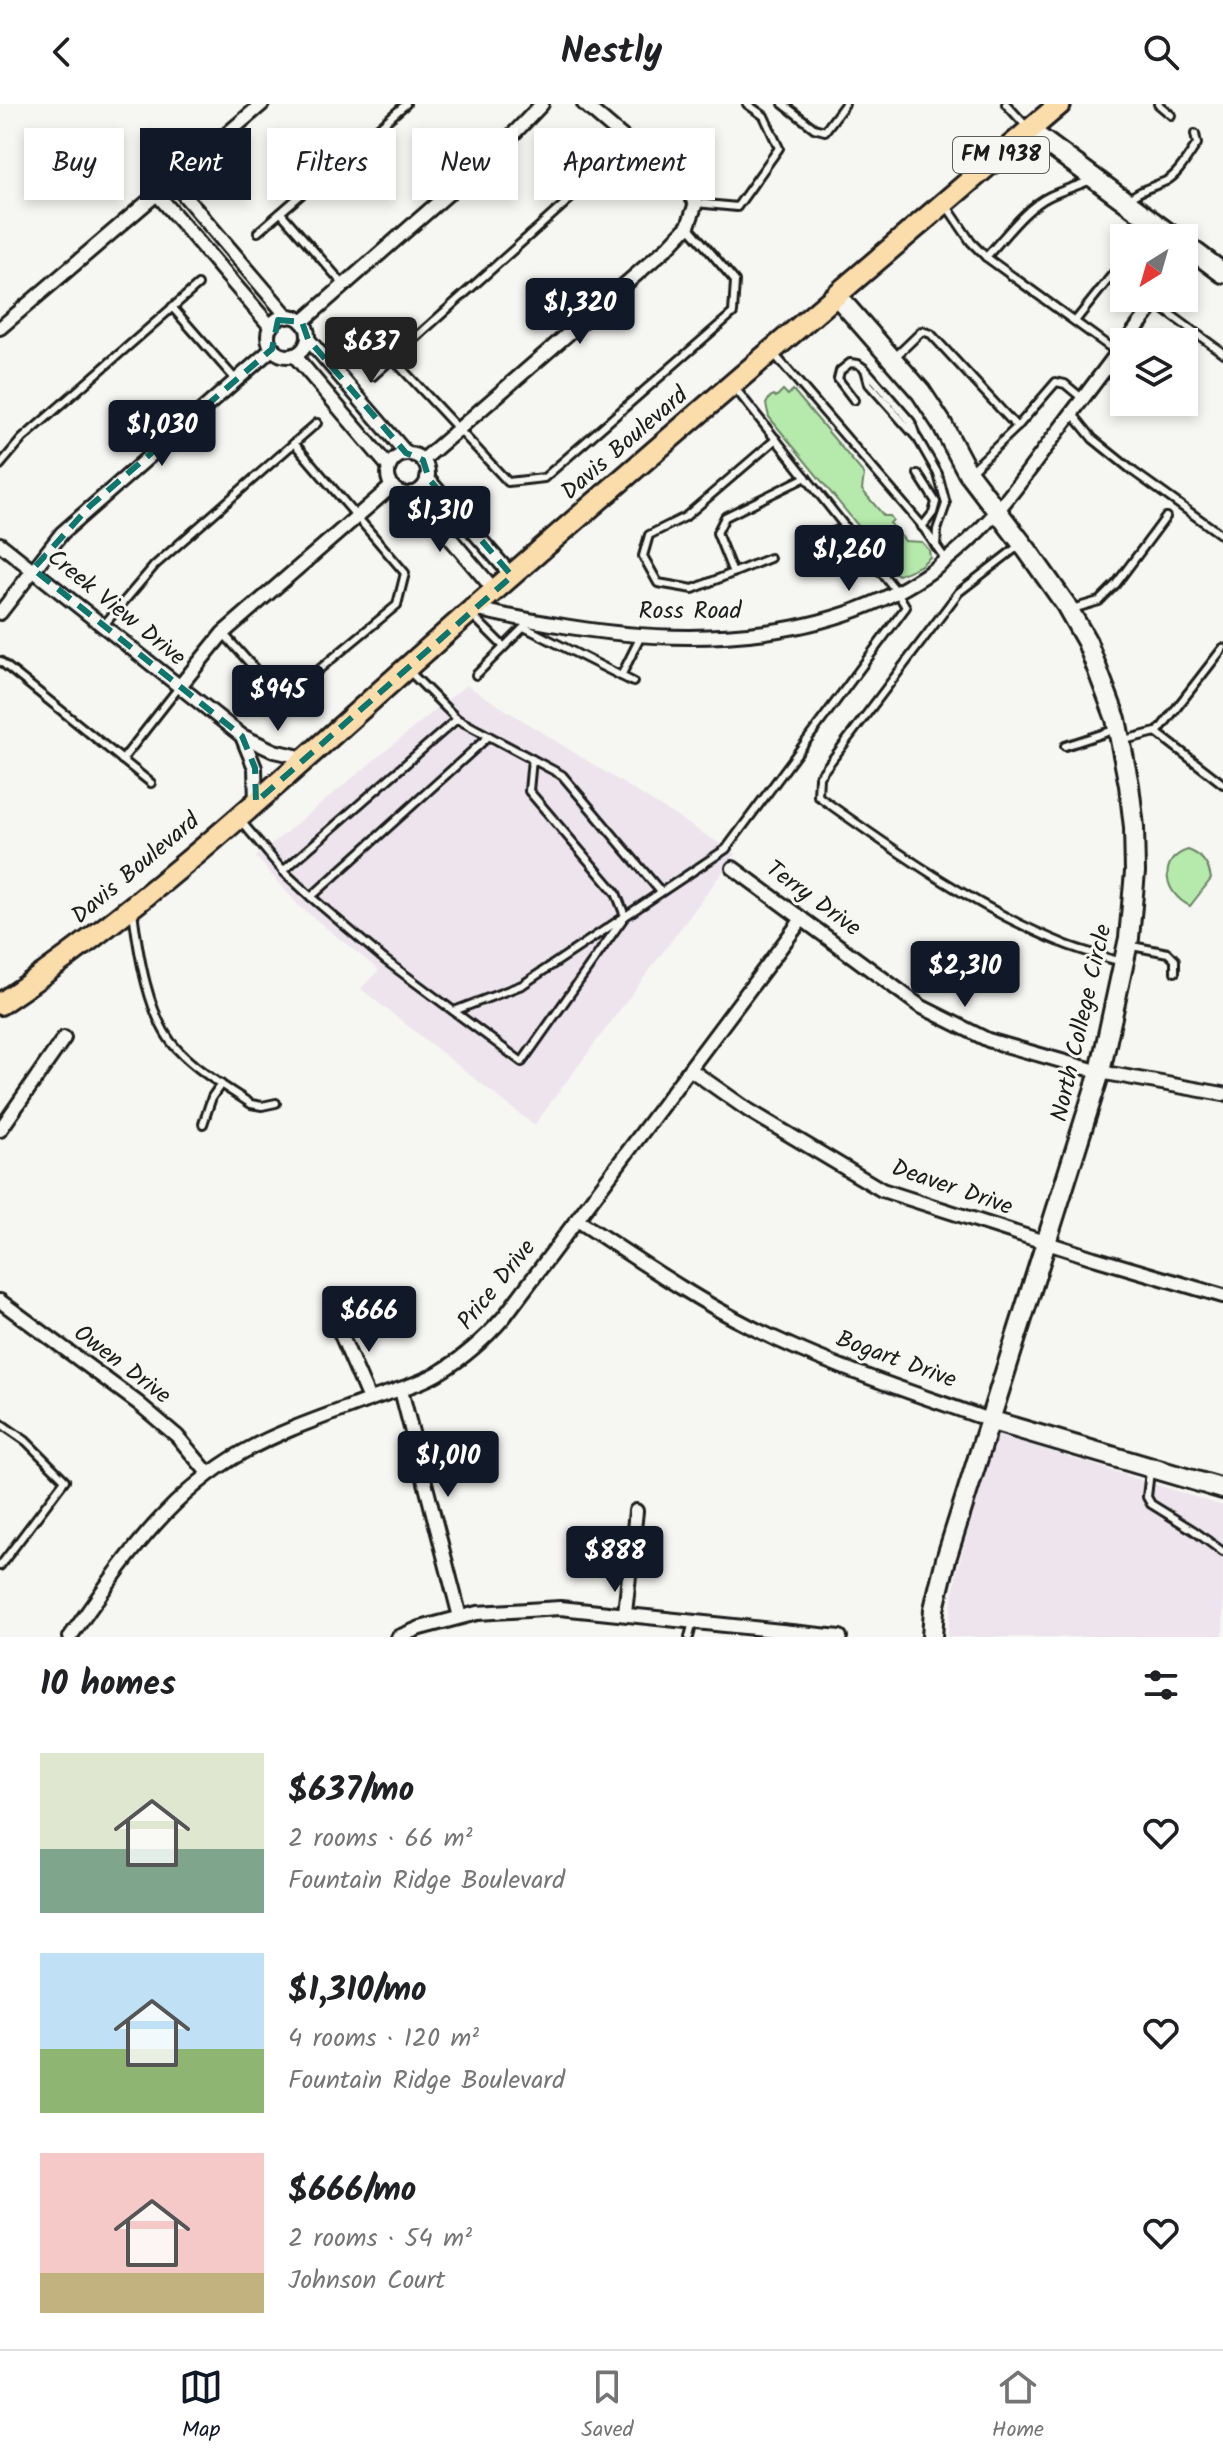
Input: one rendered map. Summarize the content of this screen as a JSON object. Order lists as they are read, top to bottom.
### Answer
{
  "streets": {
    "main road": ["FM 1938", "Davis Boulevard"],
    "street": [
      "Creek View Drive",
      "Ross Road",
      "Terry Drive",
      "North College Circle",
      "Deaver Drive",
      "Price Drive",
      "Bogart Drive",
      "Owen Drive"
    ]
  },
  "crossings": [
    ["Davis Boulevard", "Creek View Drive"],
    ["Davis Boulevard", "Ross Road"],
    ["Davis Boulevard", "North College Circle"],
    ["Ross Road", "North College Circle"],
    ["Terry Drive", "North College Circle"],
    ["Terry Drive", "Price Drive"],
    ["North College Circle", "Deaver Drive"],
    ["North College Circle", "Bogart Drive"],
    ["Deaver Drive", "Price Drive"],
    ["Price Drive", "Bogart Drive"],
    ["Price Drive", "Owen Drive"]
  ],
  "north": "bottom left",
  "page": {
    "header": "Nestly",
    "chip": [
      "Buy",
      "Rent",
      "Filters",
      "New",
      "Apartment"
    ],
    "price": [
      "$1,320",
      "$637",
      "$1,030",
      "$1,310",
      "$1,260",
      "$945",
      "$2,310",
      "$666",
      "$1,010",
      "$888"
    ],
    "heading": "10 homes",
    "list": [
      {
        "name": "$637/mo",
        "note": "2 rooms · 66 m² · Fountain Ridge Boulevard"
      },
      {
        "name": "$1,310/mo",
        "note": "4 rooms · 120 m² · Fountain Ridge Boulevard"
      },
      {
        "name": "$666/mo",
        "note": "2 rooms · 54 m² · Johnson Court"
      }
    ],
    "tabs": ["Map", "Saved", "Home"]
  }
}
